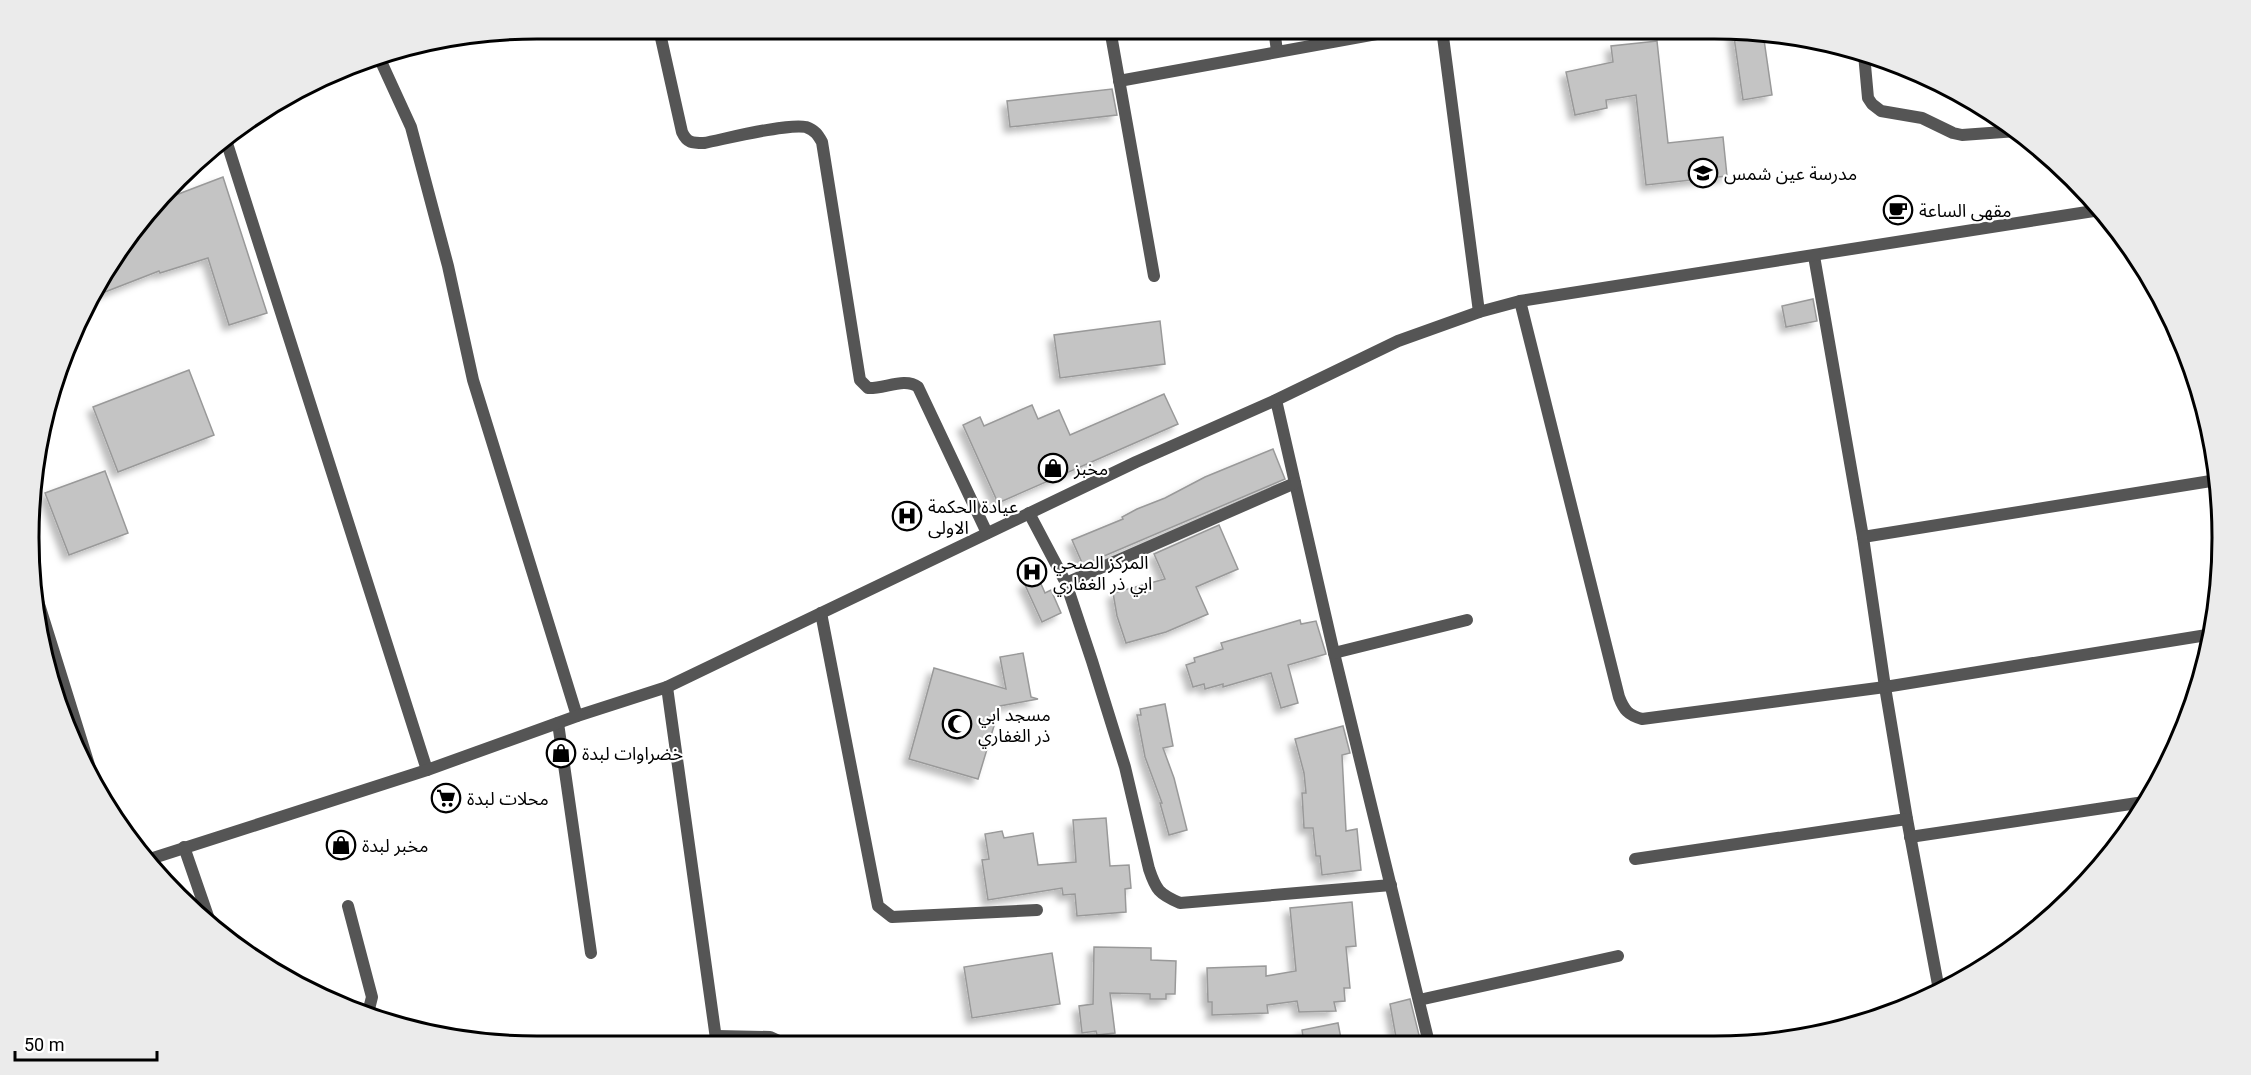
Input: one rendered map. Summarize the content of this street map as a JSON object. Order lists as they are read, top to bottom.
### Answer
{
  "places": {
    "school or university": ["مدرسة عين شمس"],
    "cafe": ["مقهى الساعة"],
    "shop": ["مخبز", "خضراوات لبدة", "مخبر لبدة"],
    "hospital": ["عيادة الحكمة الاولى", "المركز الصحي ابي ذر الغفاري"],
    "mosque": ["مسجد ابي ذر الغفاري"],
    "supermarket": ["محلات لبدة"]
  },
  "scale_bar": "50 m"
}
